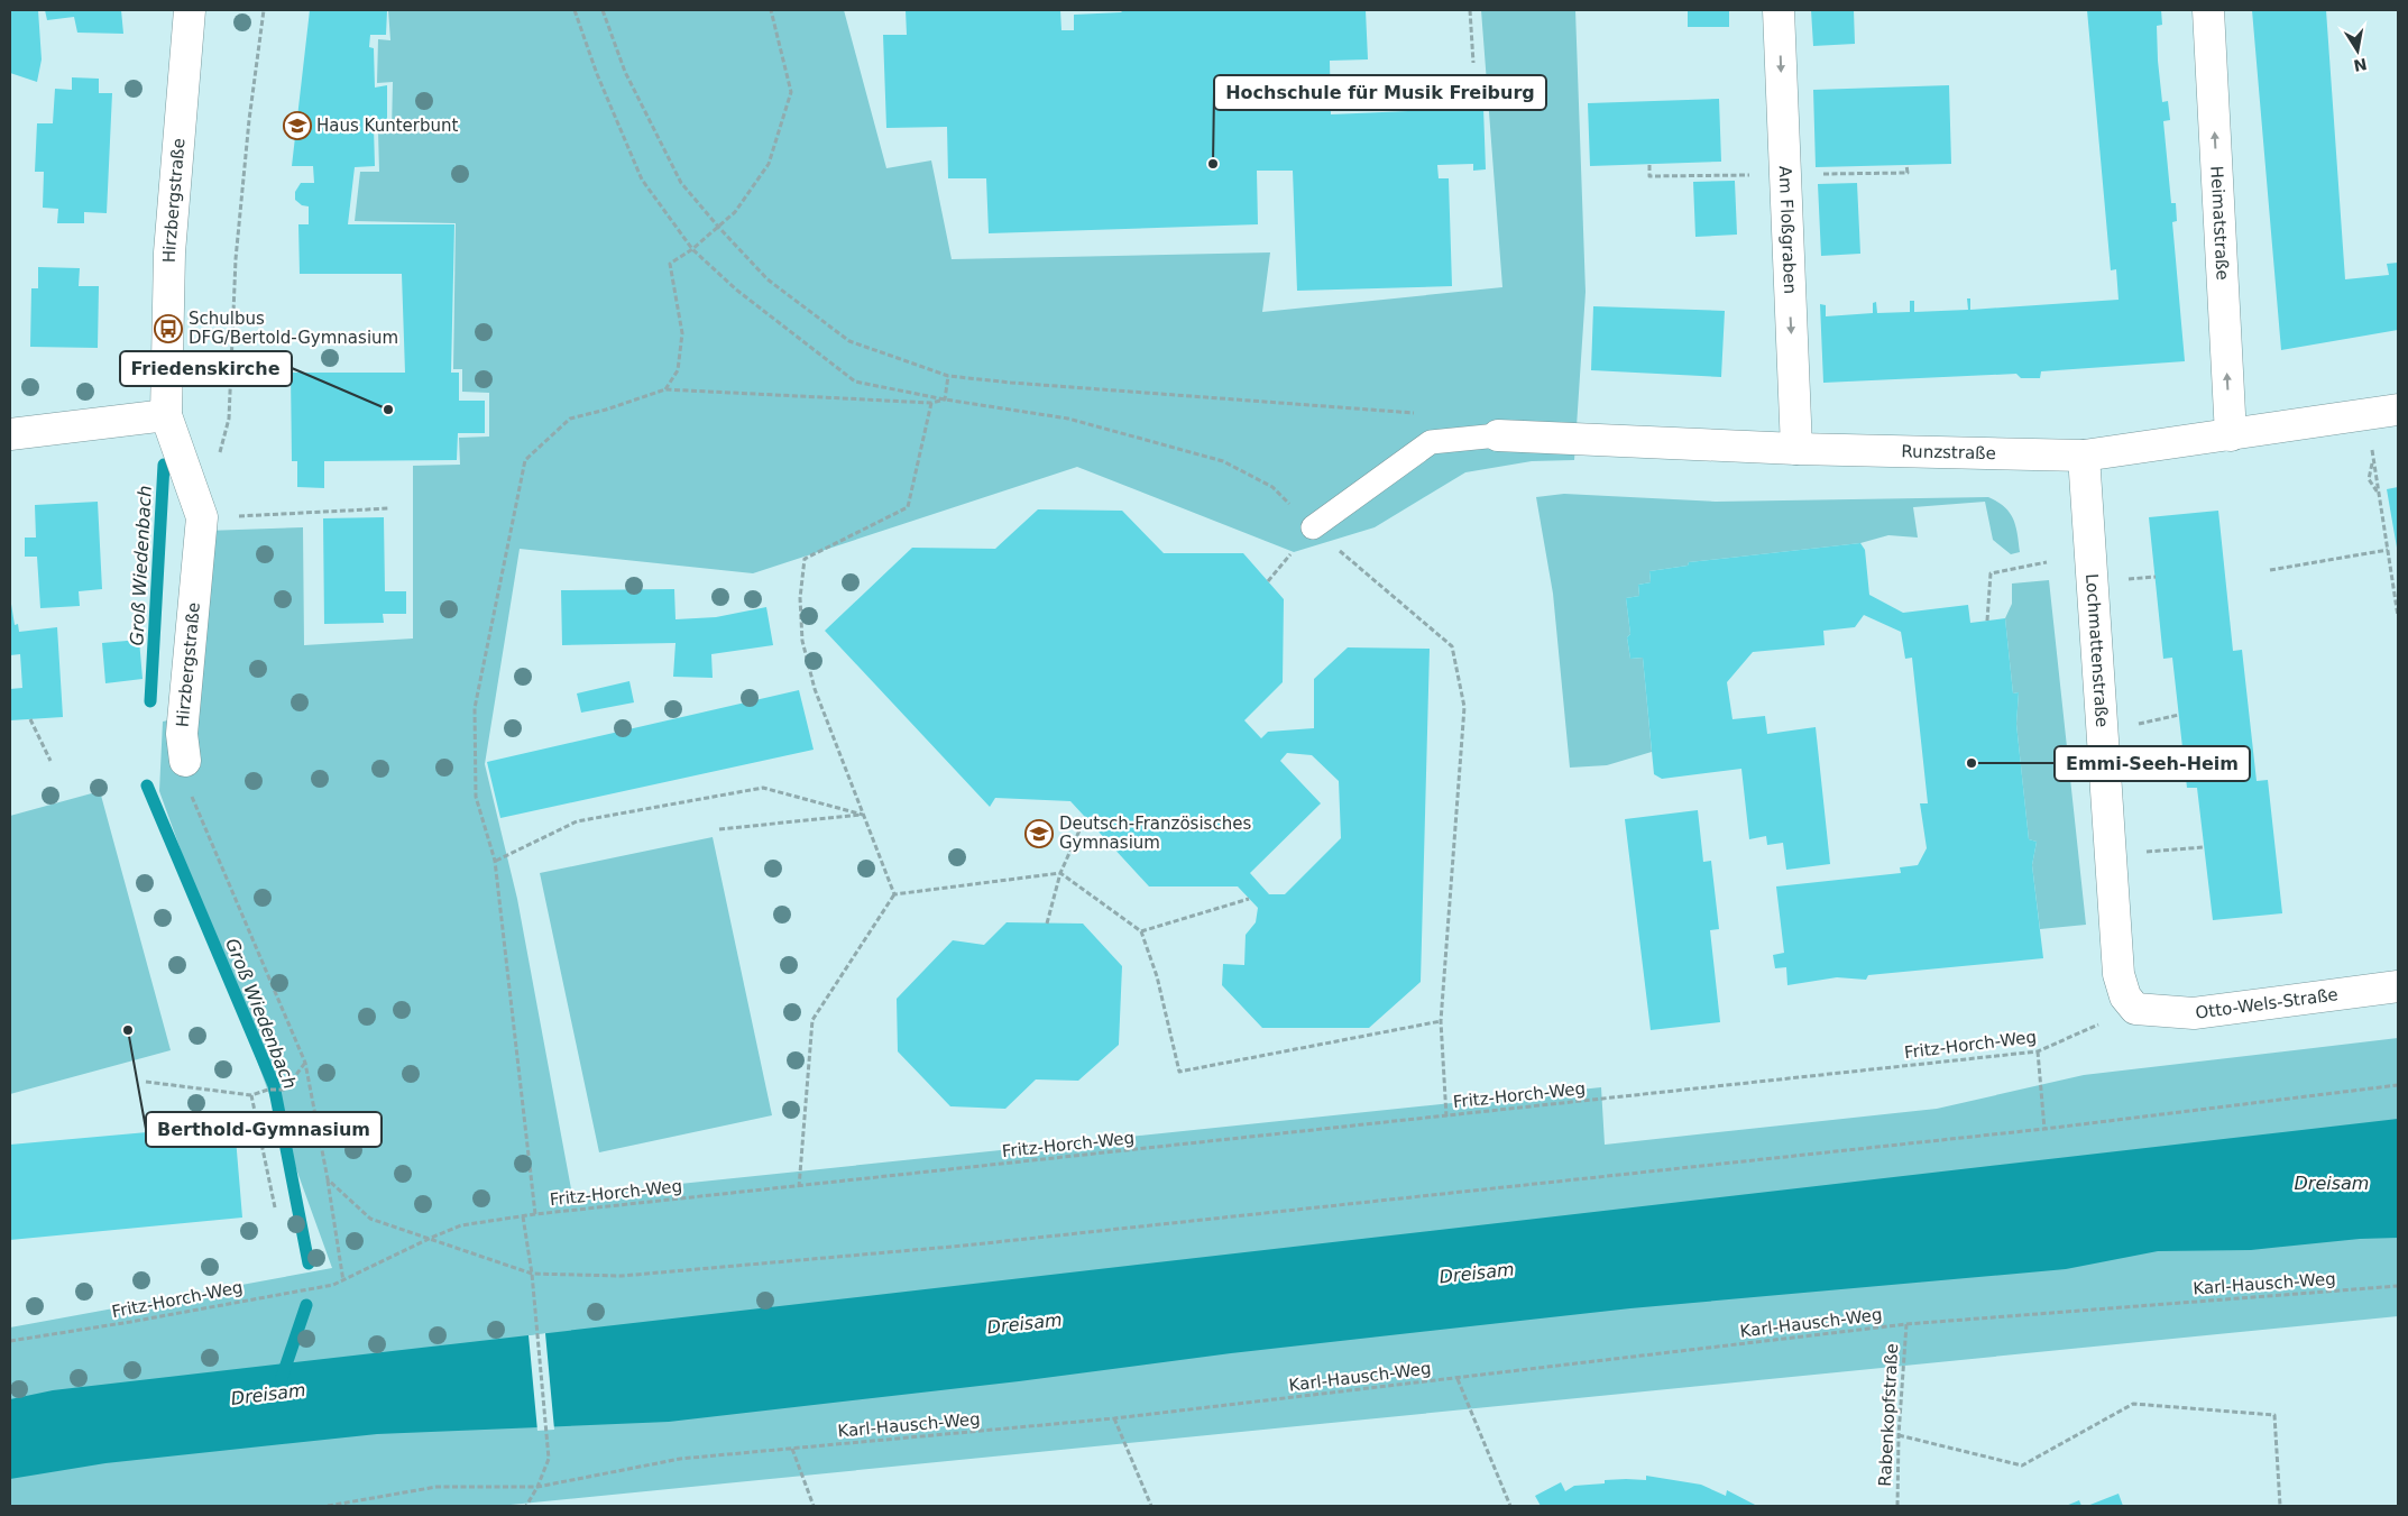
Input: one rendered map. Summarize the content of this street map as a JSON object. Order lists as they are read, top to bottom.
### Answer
{
  "streets": {
    "street": [
      "Hirzbergstraße",
      "Heimatstraße",
      "Am Floßgraben",
      "Runzstraße",
      "Lochmattenstraße",
      "Otto-Wels-Straße"
    ],
    "path": ["Fritz-Horch-Weg", "Karl-Hausch-Weg", "Rabenkopfstraße"]
  },
  "crossings": [
    ["Heimatstraße", "Runzstraße"],
    ["Am Floßgraben", "Runzstraße"],
    ["Runzstraße", "Lochmattenstraße"],
    ["Lochmattenstraße", "Otto-Wels-Straße"],
    ["Lochmattenstraße", "Fritz-Horch-Weg"],
    ["Otto-Wels-Straße", "Fritz-Horch-Weg"],
    ["Karl-Hausch-Weg", "Rabenkopfstraße"]
  ],
  "one_way": ["Heimatstraße", "Am Floßgraben"],
  "water": ["Groß Wiedenbach", "Dreisam"],
  "places": {
    "school or university": ["Haus Kunterbunt", "Deutsch-Französisches Gymnasium"],
    "other": [
      "Hochschule für Musik Freiburg",
      "Friedenskirche",
      "Emmi-Seeh-Heim",
      "Berthold-Gymnasium"
    ],
    "bus stop": ["Schulbus DFG/Bertold-Gymnasium"]
  },
  "north": "bottom"
}
